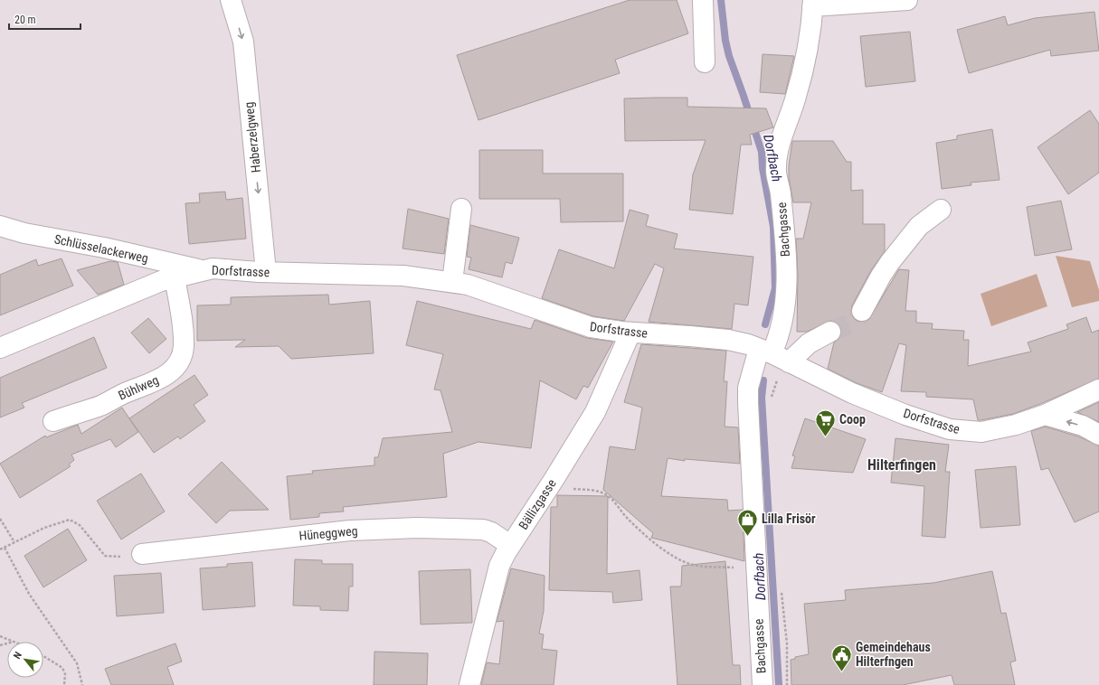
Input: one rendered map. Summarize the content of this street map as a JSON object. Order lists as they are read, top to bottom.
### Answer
{
  "streets": {
    "street": [
      "Haberzelgweg",
      "Bachgasse",
      "Schlüsselackerweg",
      "Dorfstrasse",
      "Bühlweg",
      "Bällizgasse",
      "Hüneggweg"
    ]
  },
  "crossings": [
    ["Haberzelgweg", "Dorfstrasse"],
    ["Bachgasse", "Dorfstrasse"],
    ["Schlüsselackerweg", "Dorfstrasse"],
    ["Dorfstrasse", "Bühlweg"],
    ["Dorfstrasse", "Bällizgasse"],
    ["Bällizgasse", "Hüneggweg"]
  ],
  "one_way": ["Haberzelgweg"],
  "districts": ["Hilterfingen"],
  "water": ["Dorfbach"],
  "places": {
    "supermarket": ["Coop"],
    "shop": ["Lilla Frisör"],
    "public building": ["Gemeindehaus Hilterfngen"]
  },
  "scale_bar": "20 m",
  "north": "top left"
}
